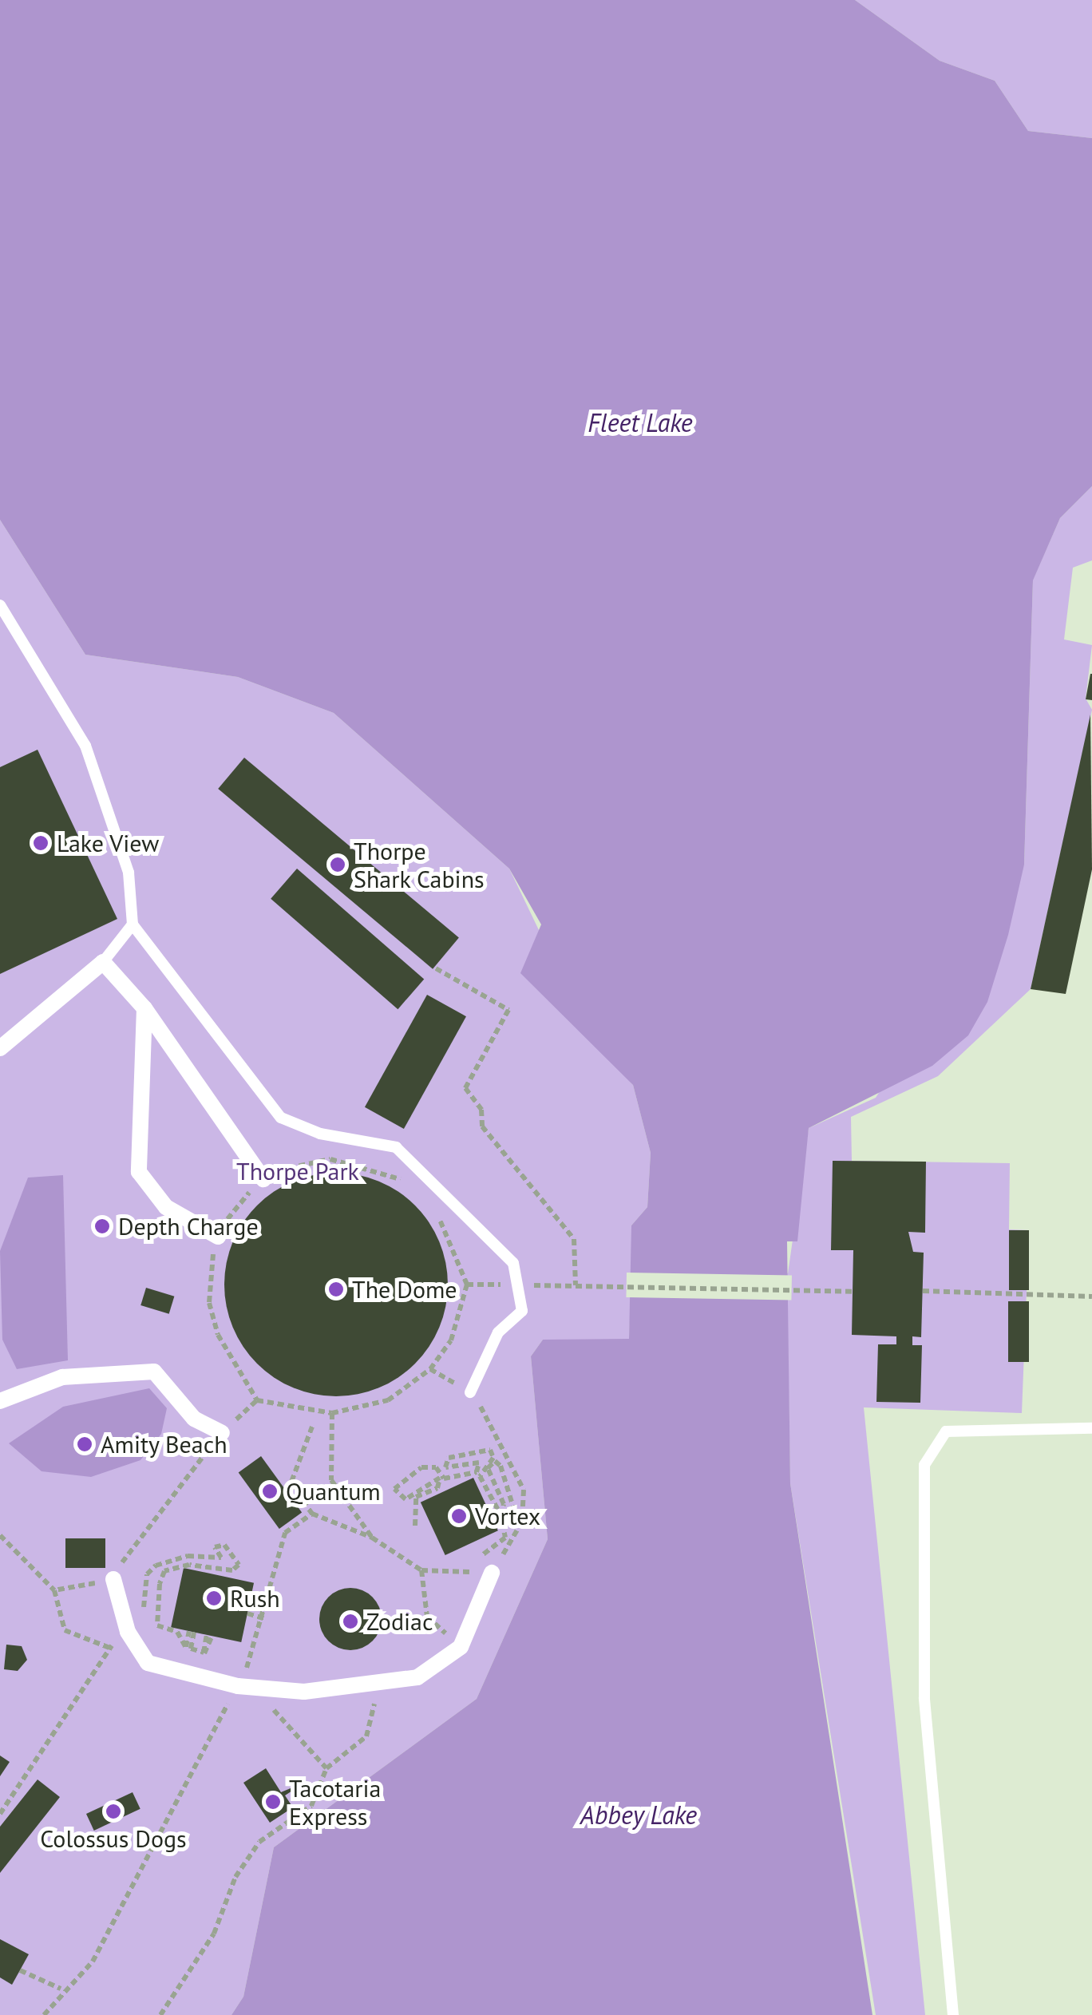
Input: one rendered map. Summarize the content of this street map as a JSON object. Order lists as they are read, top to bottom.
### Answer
{
  "water": ["Fleet Lake", "Abbey Lake"],
  "parks": ["Thorpe Park"],
  "places": [
    "Lake View",
    "Thorpe Shark Cabins",
    "Depth Charge",
    "The Dome",
    "Amity Beach",
    "Quantum",
    "Vortex",
    "Rush",
    "Zodiac",
    "Tacotaria Express",
    "Colossus Dogs"
  ]
}
